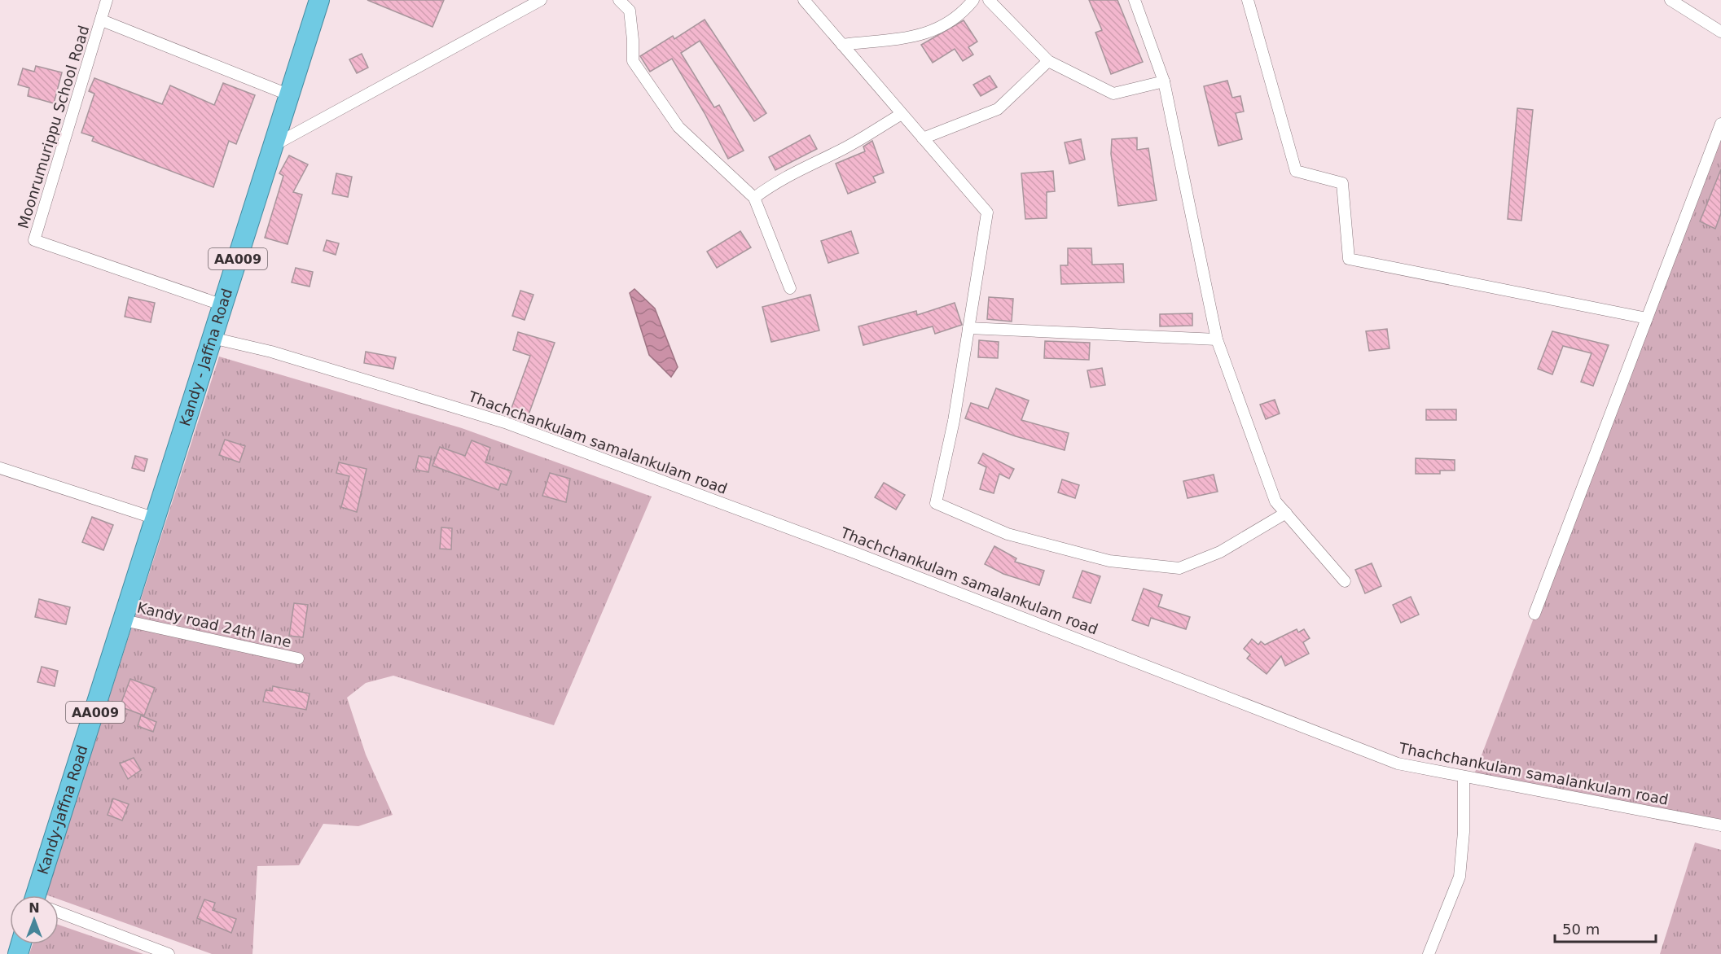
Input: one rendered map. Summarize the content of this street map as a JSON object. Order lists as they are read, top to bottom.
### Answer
{
  "streets": {
    "highway": ["AA009", "Kandy - Jaffna Road", "Kandy-Jaffna Road"],
    "street": ["Moonrumurippu School Road", "Thachchankulam samalankulam road", "Kandy road 24th lane"]
  },
  "crossings": [
    ["Moonrumurippu School Road", "Kandy - Jaffna Road"],
    ["Kandy - Jaffna Road", "Thachchankulam samalankulam road"],
    ["Kandy - Jaffna Road", "Kandy-Jaffna Road"],
    ["Kandy road 24th lane", "Kandy-Jaffna Road"]
  ],
  "scale_bar": "50 m",
  "north": "top"
}
